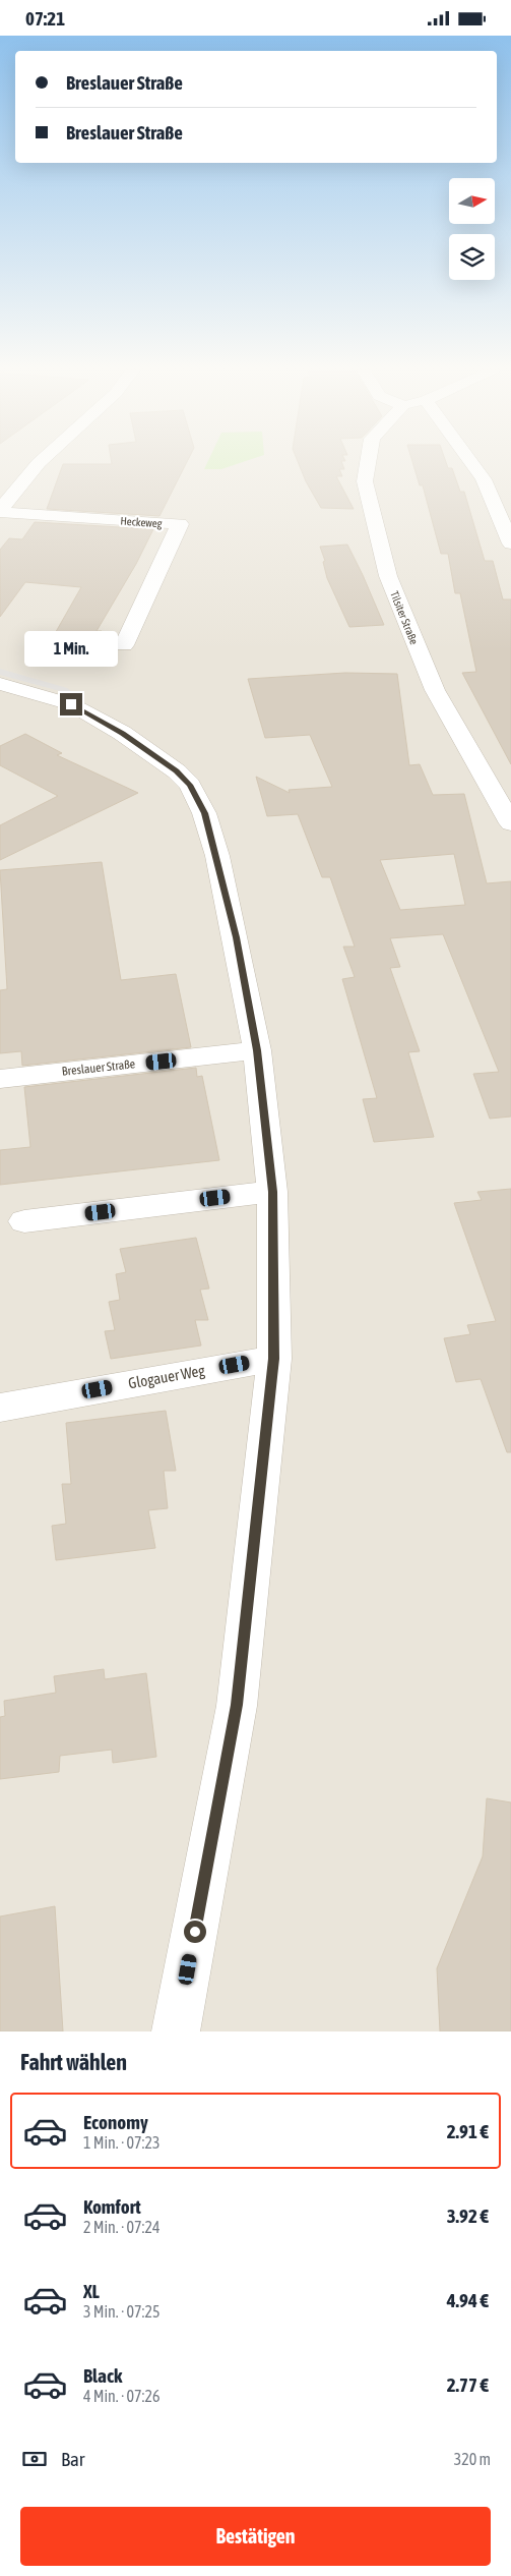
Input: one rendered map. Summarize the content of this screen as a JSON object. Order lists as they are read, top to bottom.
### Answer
{
  "streets": {
    "street": [
      "Heckeweg",
      "Tilsiter Straße",
      "Breslauer Straße",
      "Glogauer Weg"
    ]
  },
  "north": "right",
  "page": {
    "status": "07:21",
    "banner": ["Breslauer Straße", "Breslauer Straße"],
    "bubble": "1 Min.",
    "heading": "Fahrt wählen",
    "list": [
      {
        "name": "Economy",
        "note": "1 Min. · 07:23",
        "value": "2.91 €"
      },
      {
        "name": "Komfort",
        "note": "2 Min. · 07:24",
        "value": "3.92 €"
      },
      {
        "name": "XL",
        "note": "3 Min. · 07:25",
        "value": "4.94 €"
      },
      {
        "name": "Black",
        "note": "4 Min. · 07:26",
        "value": "2.77 €"
      }
    ],
    "pay": ["Bar", "320 m"],
    "buttons": "Bestätigen"
  }
}
